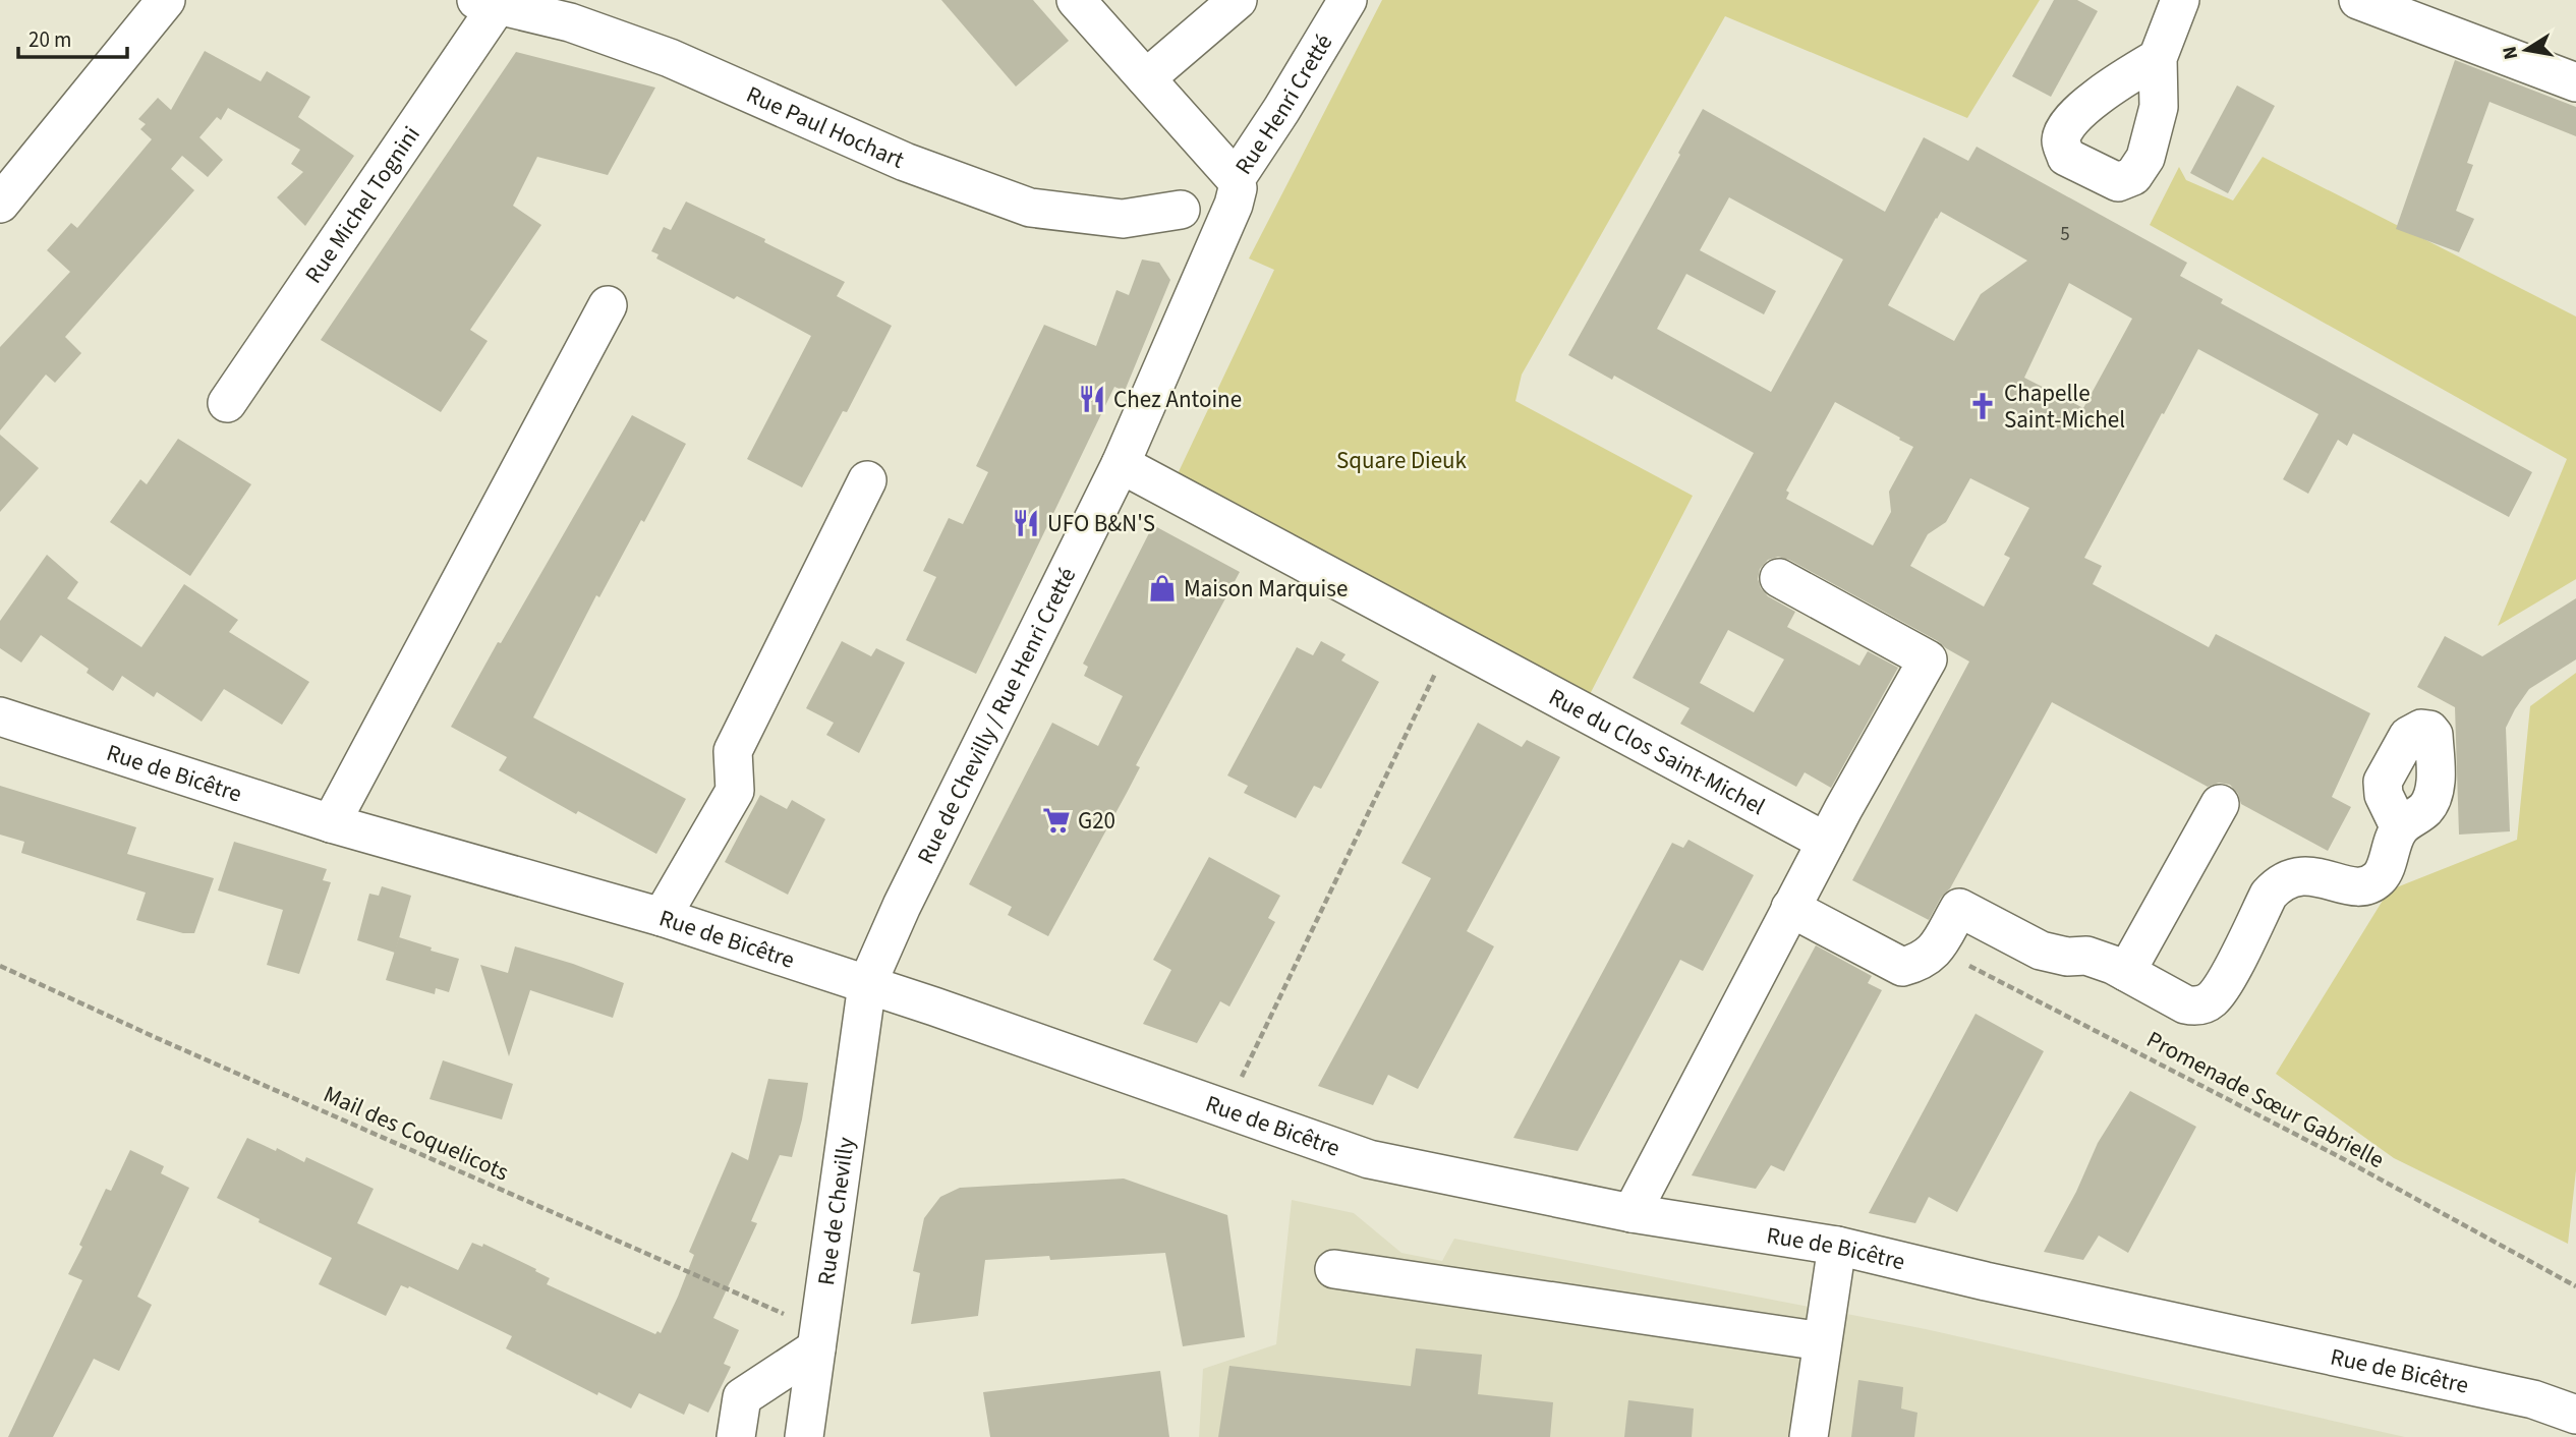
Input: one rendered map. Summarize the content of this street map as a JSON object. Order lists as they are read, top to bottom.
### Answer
{
  "streets": {
    "street": [
      "Rue Henri Cretté",
      "Rue Paul Hochart",
      "Rue Michel Tognini",
      "Rue de Chevilly / Rue Henri Cretté",
      "Rue du Clos Saint-Michel",
      "Rue de Bicêtre",
      "Rue de Chevilly"
    ],
    "path": ["Promenade Sœur Gabrielle", "Mail des Coquelicots"]
  },
  "crossings": [
    ["Rue Henri Cretté", "Rue de Chevilly / Rue Henri Cretté"],
    ["Rue Paul Hochart", "Rue Michel Tognini"],
    ["Rue de Chevilly / Rue Henri Cretté", "Rue du Clos Saint-Michel"],
    ["Rue de Chevilly / Rue Henri Cretté", "Rue de Bicêtre"],
    ["Rue de Chevilly / Rue Henri Cretté", "Rue de Chevilly"],
    ["Rue de Bicêtre", "Rue de Chevilly"],
    ["Mail des Coquelicots", "Rue de Chevilly"]
  ],
  "parks": ["Square Dieuk"],
  "places": {
    "restaurant": ["Chez Antoine", "UFO B&N'S"],
    "church": ["Chapelle Saint-Michel"],
    "shop": ["Maison Marquise"],
    "supermarket": ["G20"]
  },
  "house_numbers": ["5"],
  "scale_bar": "20 m",
  "north": "left"
}
